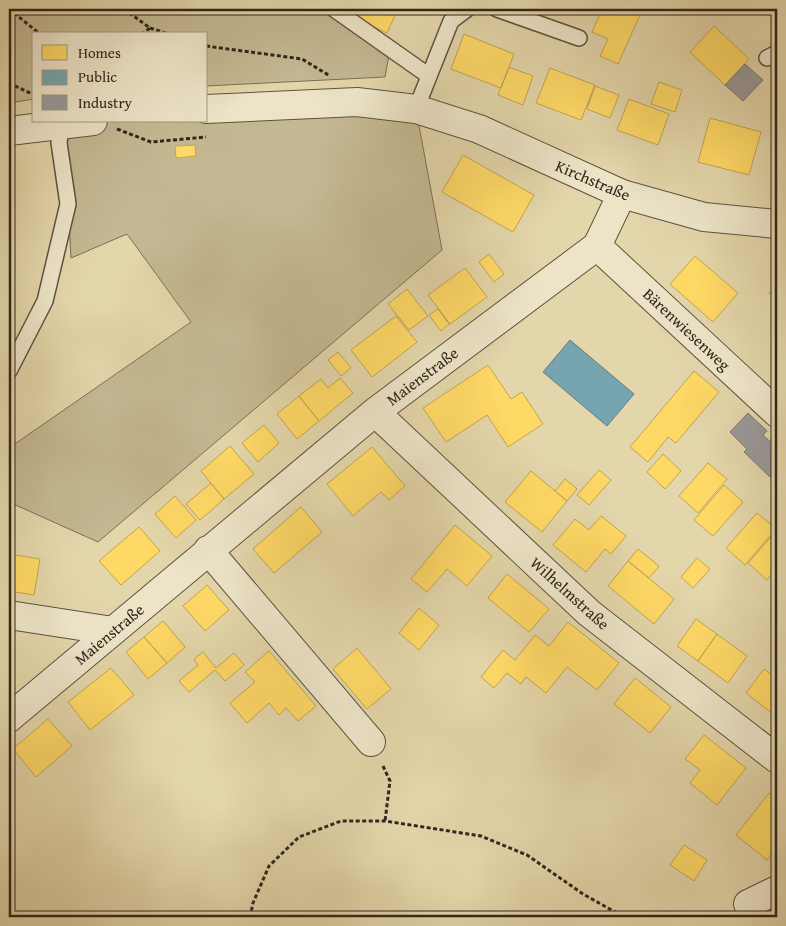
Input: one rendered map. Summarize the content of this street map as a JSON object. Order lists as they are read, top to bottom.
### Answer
{
  "streets": {
    "street": [
      "Kirchstraße",
      "Bärenwiesenweg",
      "Maienstraße",
      "Wilhelmstraße"
    ]
  },
  "crossings": [
    ["Kirchstraße", "Maienstraße"],
    ["Bärenwiesenweg", "Maienstraße"],
    ["Maienstraße", "Wilhelmstraße"]
  ],
  "legend": ["Homes", "Public", "Industry"]
}
